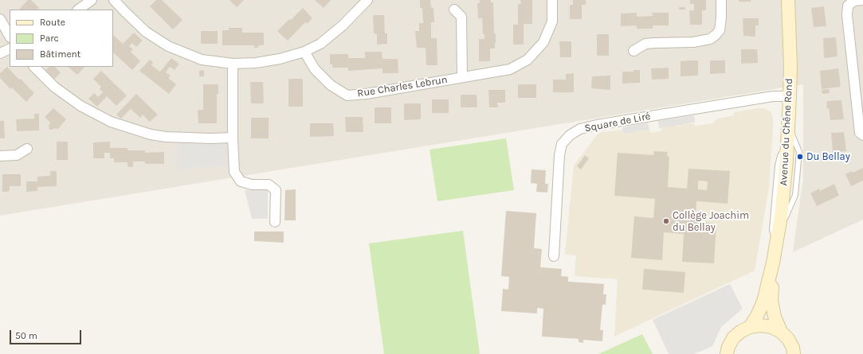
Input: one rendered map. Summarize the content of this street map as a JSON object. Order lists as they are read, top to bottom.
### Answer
{
  "streets": {
    "main road": ["Avenue du Chêne Rond"],
    "street": ["Rue Charles Lebrun", "Square de Liré"]
  },
  "crossings": [
    ["Square de Liré", "Avenue du Chêne Rond"]
  ],
  "places": ["Du Bellay", "Collège Joachim du Bellay"],
  "legend": ["Route", "Parc", "Bâtiment"],
  "scale_bar": "50 m"
}
